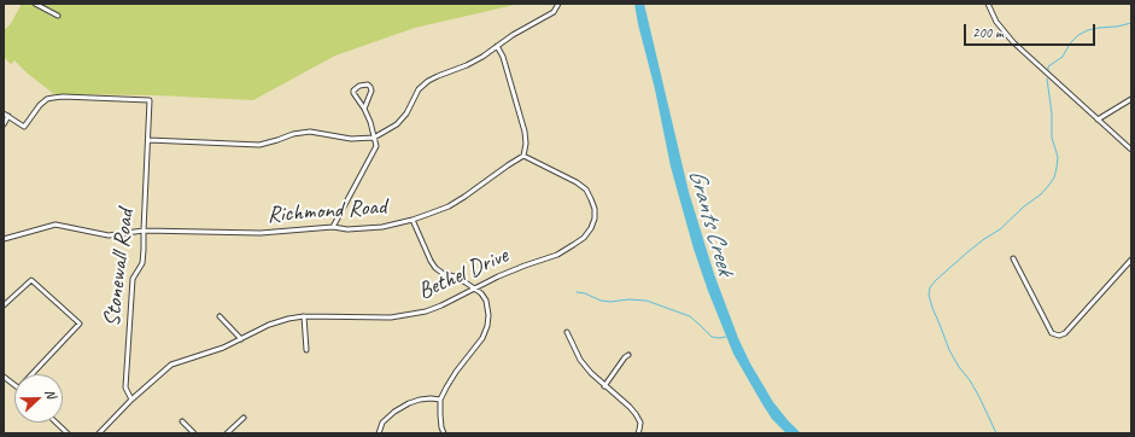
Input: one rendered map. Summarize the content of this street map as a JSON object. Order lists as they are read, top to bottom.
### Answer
{
  "streets": {
    "street": ["Richmond Road", "Stonewall Road", "Bethel Drive"]
  },
  "crossings": [
    ["Richmond Road", "Stonewall Road"],
    ["Richmond Road", "Bethel Drive"],
    ["Stonewall Road", "Bethel Drive"]
  ],
  "water": ["Grants Creek"],
  "scale_bar": "200 m",
  "north": "right"
}
